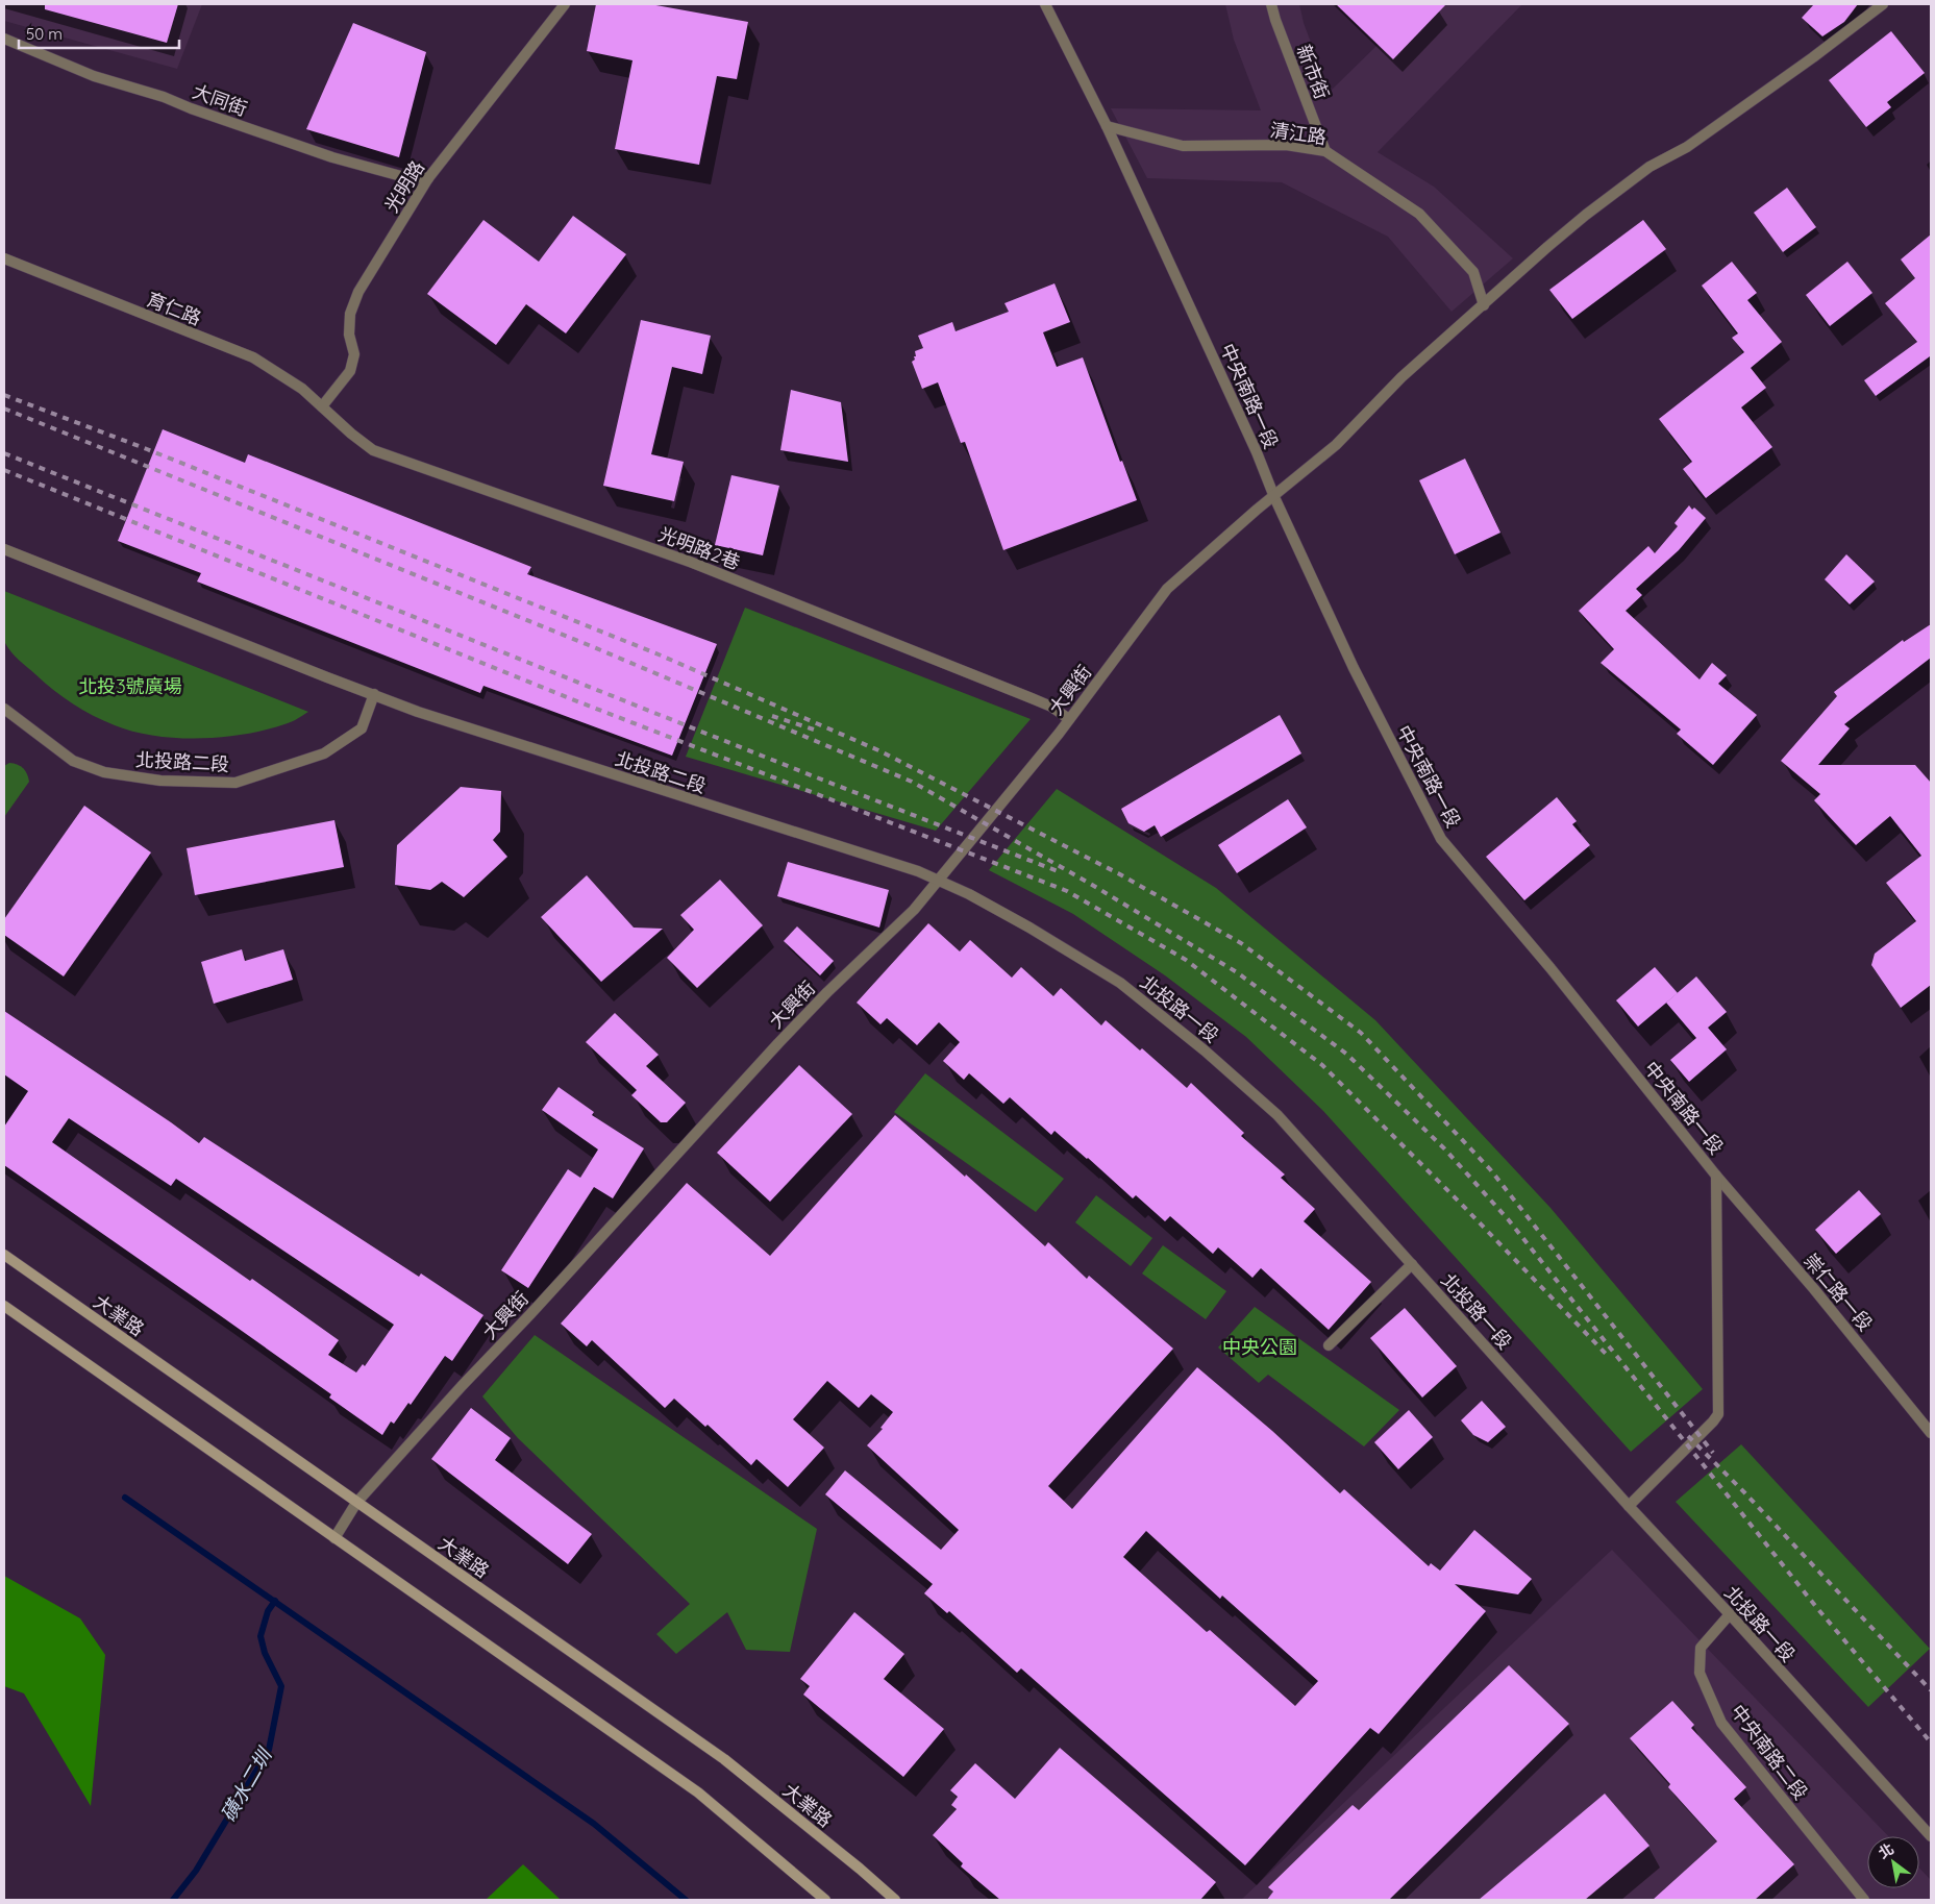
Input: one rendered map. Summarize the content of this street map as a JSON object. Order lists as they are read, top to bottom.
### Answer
{
  "streets": {
    "main road": ["大業路"],
    "street": [
      "新市街",
      "大同街",
      "清江路",
      "光明路",
      "育仁路",
      "中央南路一段",
      "光明路2巷",
      "大興街",
      "北投路二段",
      "北投路一段",
      "崇仁路一段",
      "中央南路二段"
    ]
  },
  "crossings": [
    ["新市街", "清江路"],
    ["大同街", "光明路"],
    ["清江路", "中央南路一段"],
    ["清江路", "大興街"],
    ["光明路", "育仁路"],
    ["光明路", "光明路2巷"],
    ["育仁路", "光明路2巷"],
    ["中央南路一段", "大興街"],
    ["中央南路一段", "北投路一段"],
    ["中央南路一段", "崇仁路一段"],
    ["光明路2巷", "大興街"],
    ["大興街", "北投路二段"],
    ["大興街", "北投路一段"],
    ["大興街", "大業路"],
    ["北投路二段", "北投路一段"],
    ["北投路一段", "中央南路二段"]
  ],
  "water": ["磺水二圳"],
  "parks": ["北投3號廣場", "中央公園"],
  "scale_bar": "50 m",
  "north": "top left"
}
